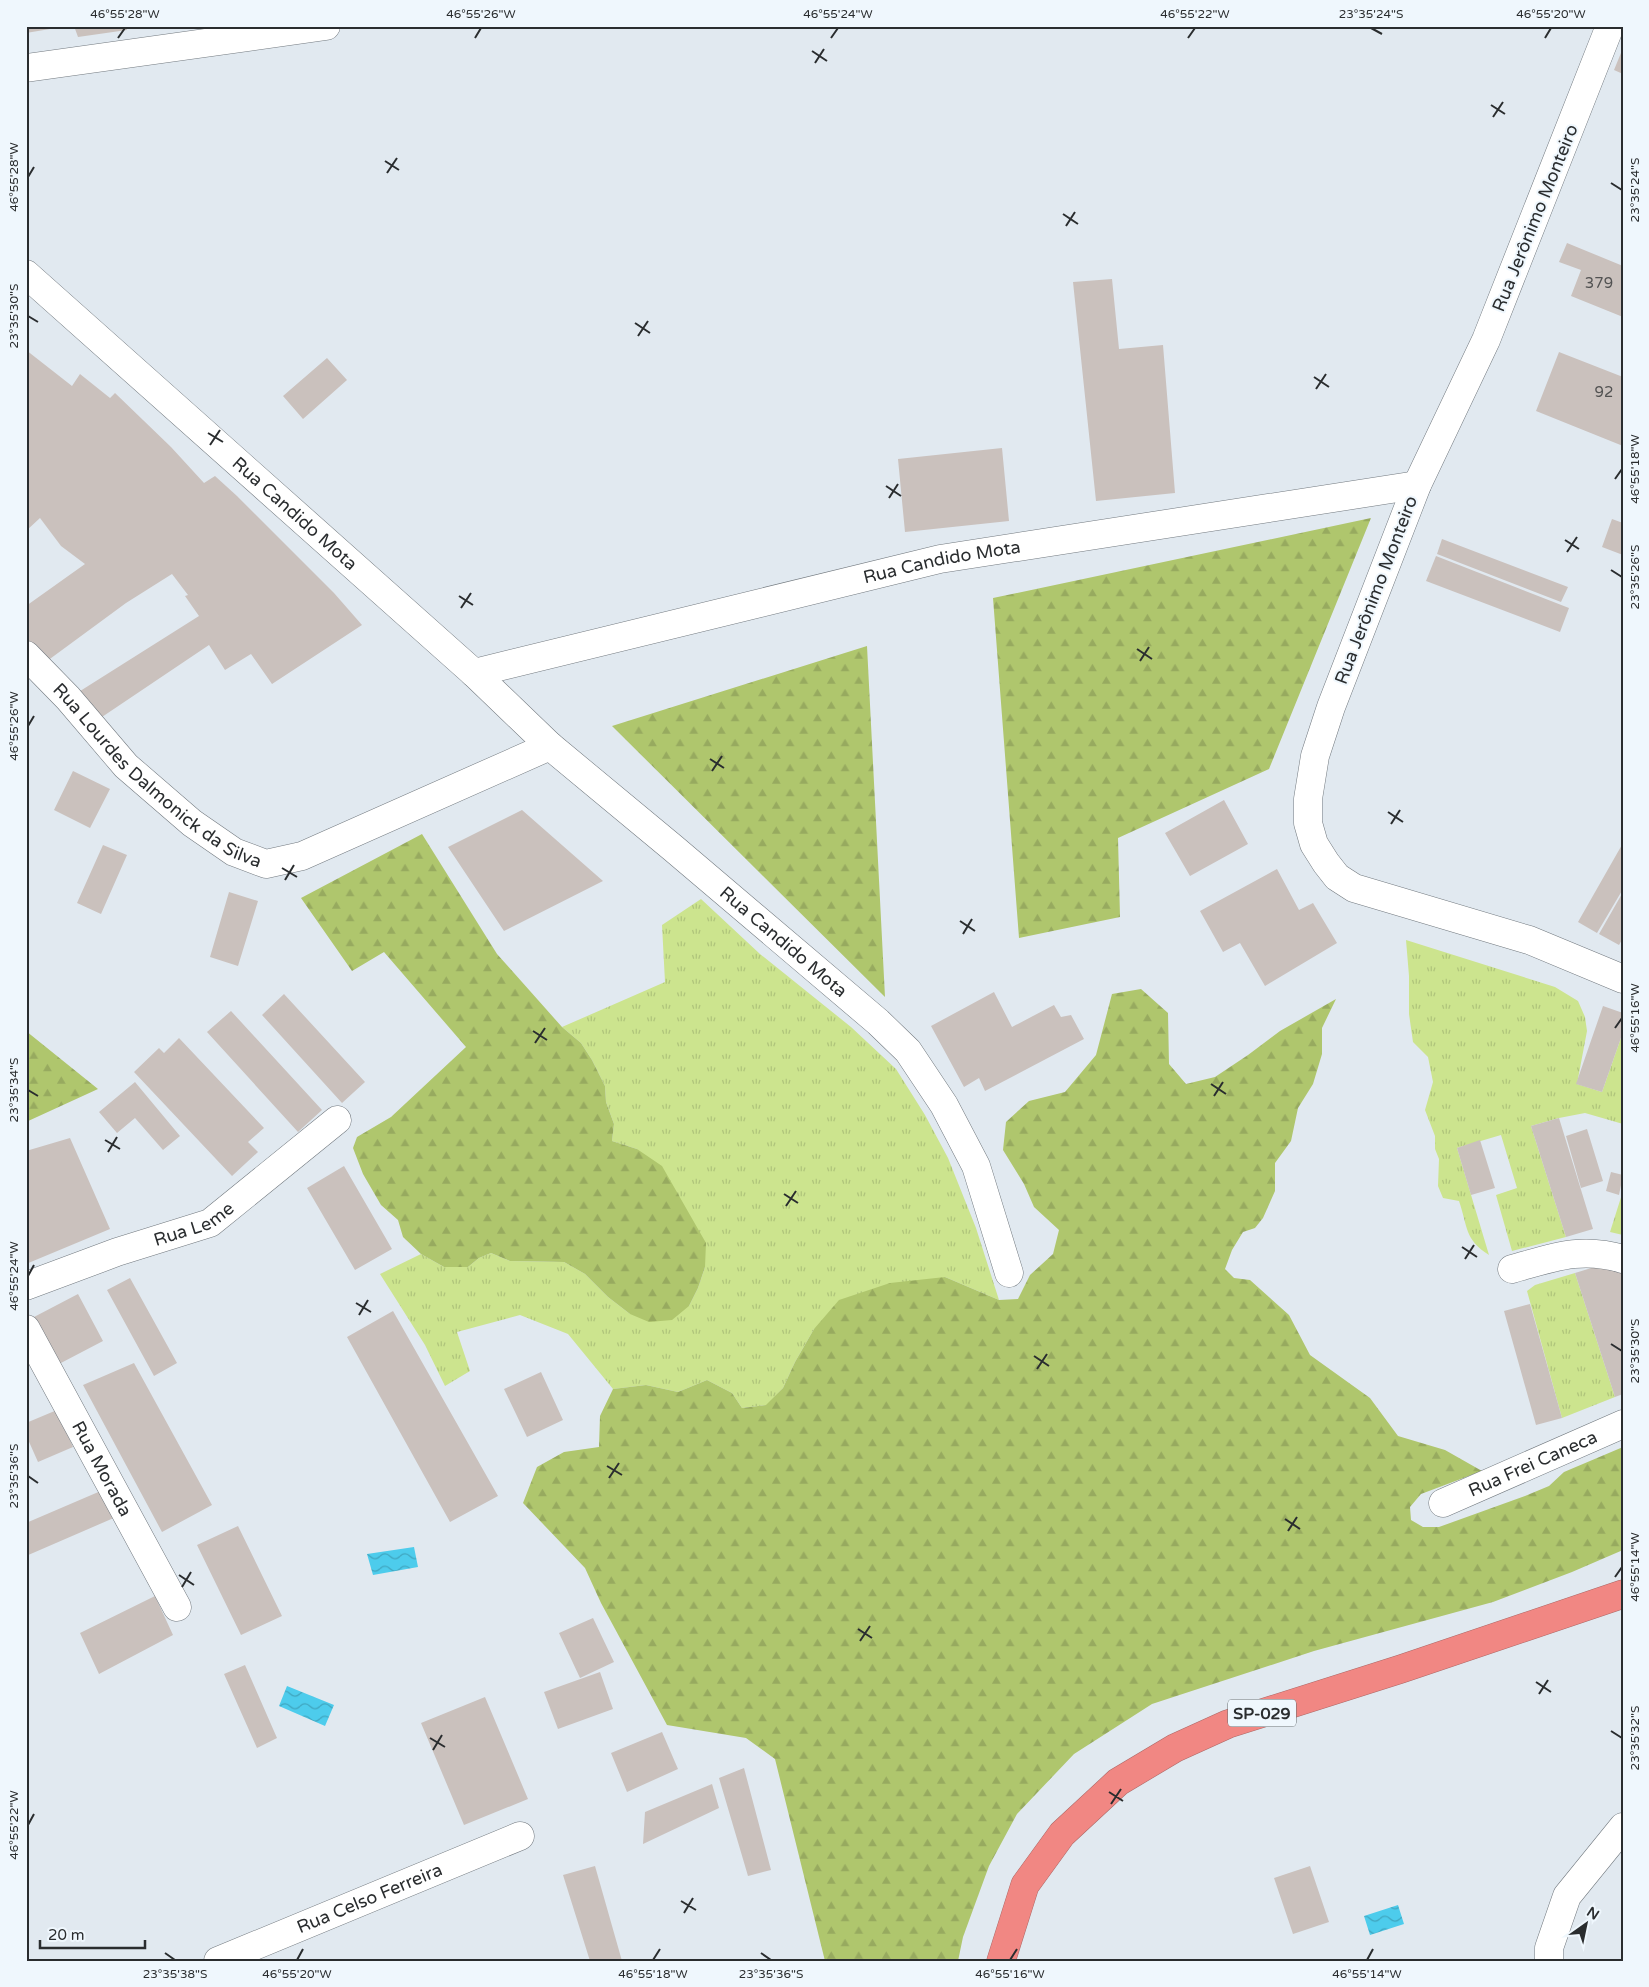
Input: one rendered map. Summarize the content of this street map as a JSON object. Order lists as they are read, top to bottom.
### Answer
{
  "streets": {
    "highway": ["SP-029"],
    "street": [
      "Rua Jerônimo Monteiro",
      "Rua Candido Mota",
      "Rua Lourdes Dalmonick da Silva",
      "Rua Leme",
      "Rua Frei Caneca",
      "Rua Morada",
      "Rua Celso Ferreira"
    ]
  },
  "crossings": [
    ["Rua Jerônimo Monteiro", "Rua Candido Mota"],
    ["Rua Candido Mota", "Rua Lourdes Dalmonick da Silva"]
  ],
  "house_numbers": ["379", "92"],
  "scale_bar": "20 m",
  "north": "top right",
  "coordinates": [
    "46°55'28\"W",
    "46°55'26\"W",
    "46°55'24\"W",
    "46°55'22\"W",
    "23°35'24\"S",
    "46°55'20\"W",
    "23°35'30\"S",
    "46°55'18\"W",
    "23°35'26\"S",
    "46°55'16\"W",
    "23°35'34\"S",
    "23°35'36\"S",
    "46°55'14\"W",
    "23°35'32\"S",
    "23°35'38\"S"
  ]
}
